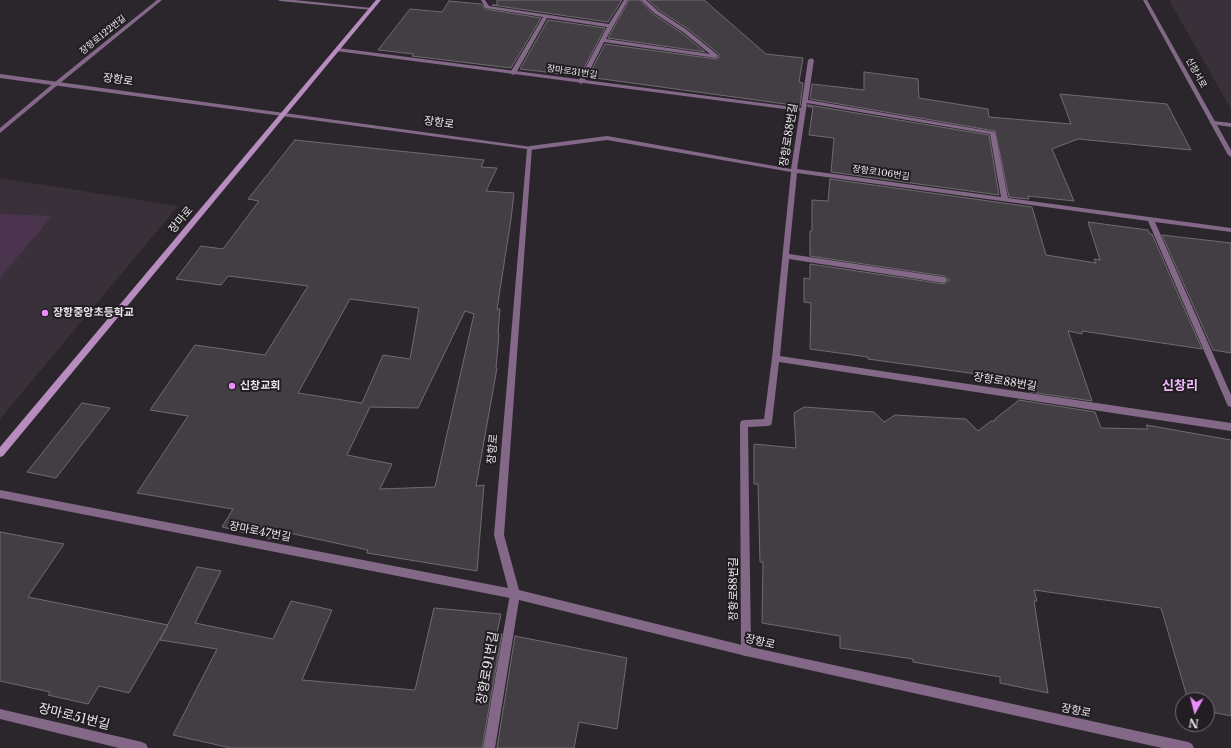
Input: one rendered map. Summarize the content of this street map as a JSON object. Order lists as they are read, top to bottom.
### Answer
{
  "streets": {
    "main road": ["장마로"],
    "street": [
      "장항로122번길",
      "장마로31번길",
      "신창서로",
      "장항로",
      "장항로88번길",
      "장항로106번길",
      "장마로47번길",
      "장항로91번길",
      "장마로51번길"
    ]
  },
  "crossings": [
    ["장항로122번길", "장항로"],
    ["장마로31번길", "장항로88번길"],
    ["장마로31번길", "장마로"],
    ["장항로", "장항로88번길"],
    ["장항로", "장항로106번길"],
    ["장항로", "장마로"],
    ["장항로", "장마로47번길"],
    ["장항로", "장항로91번길"],
    ["장항로88번길", "장항로106번길"],
    ["장마로47번길", "장항로91번길"]
  ],
  "districts": ["신창리"],
  "places": ["장항중앙초등학교", "신창교회"],
  "north": "bottom"
}
